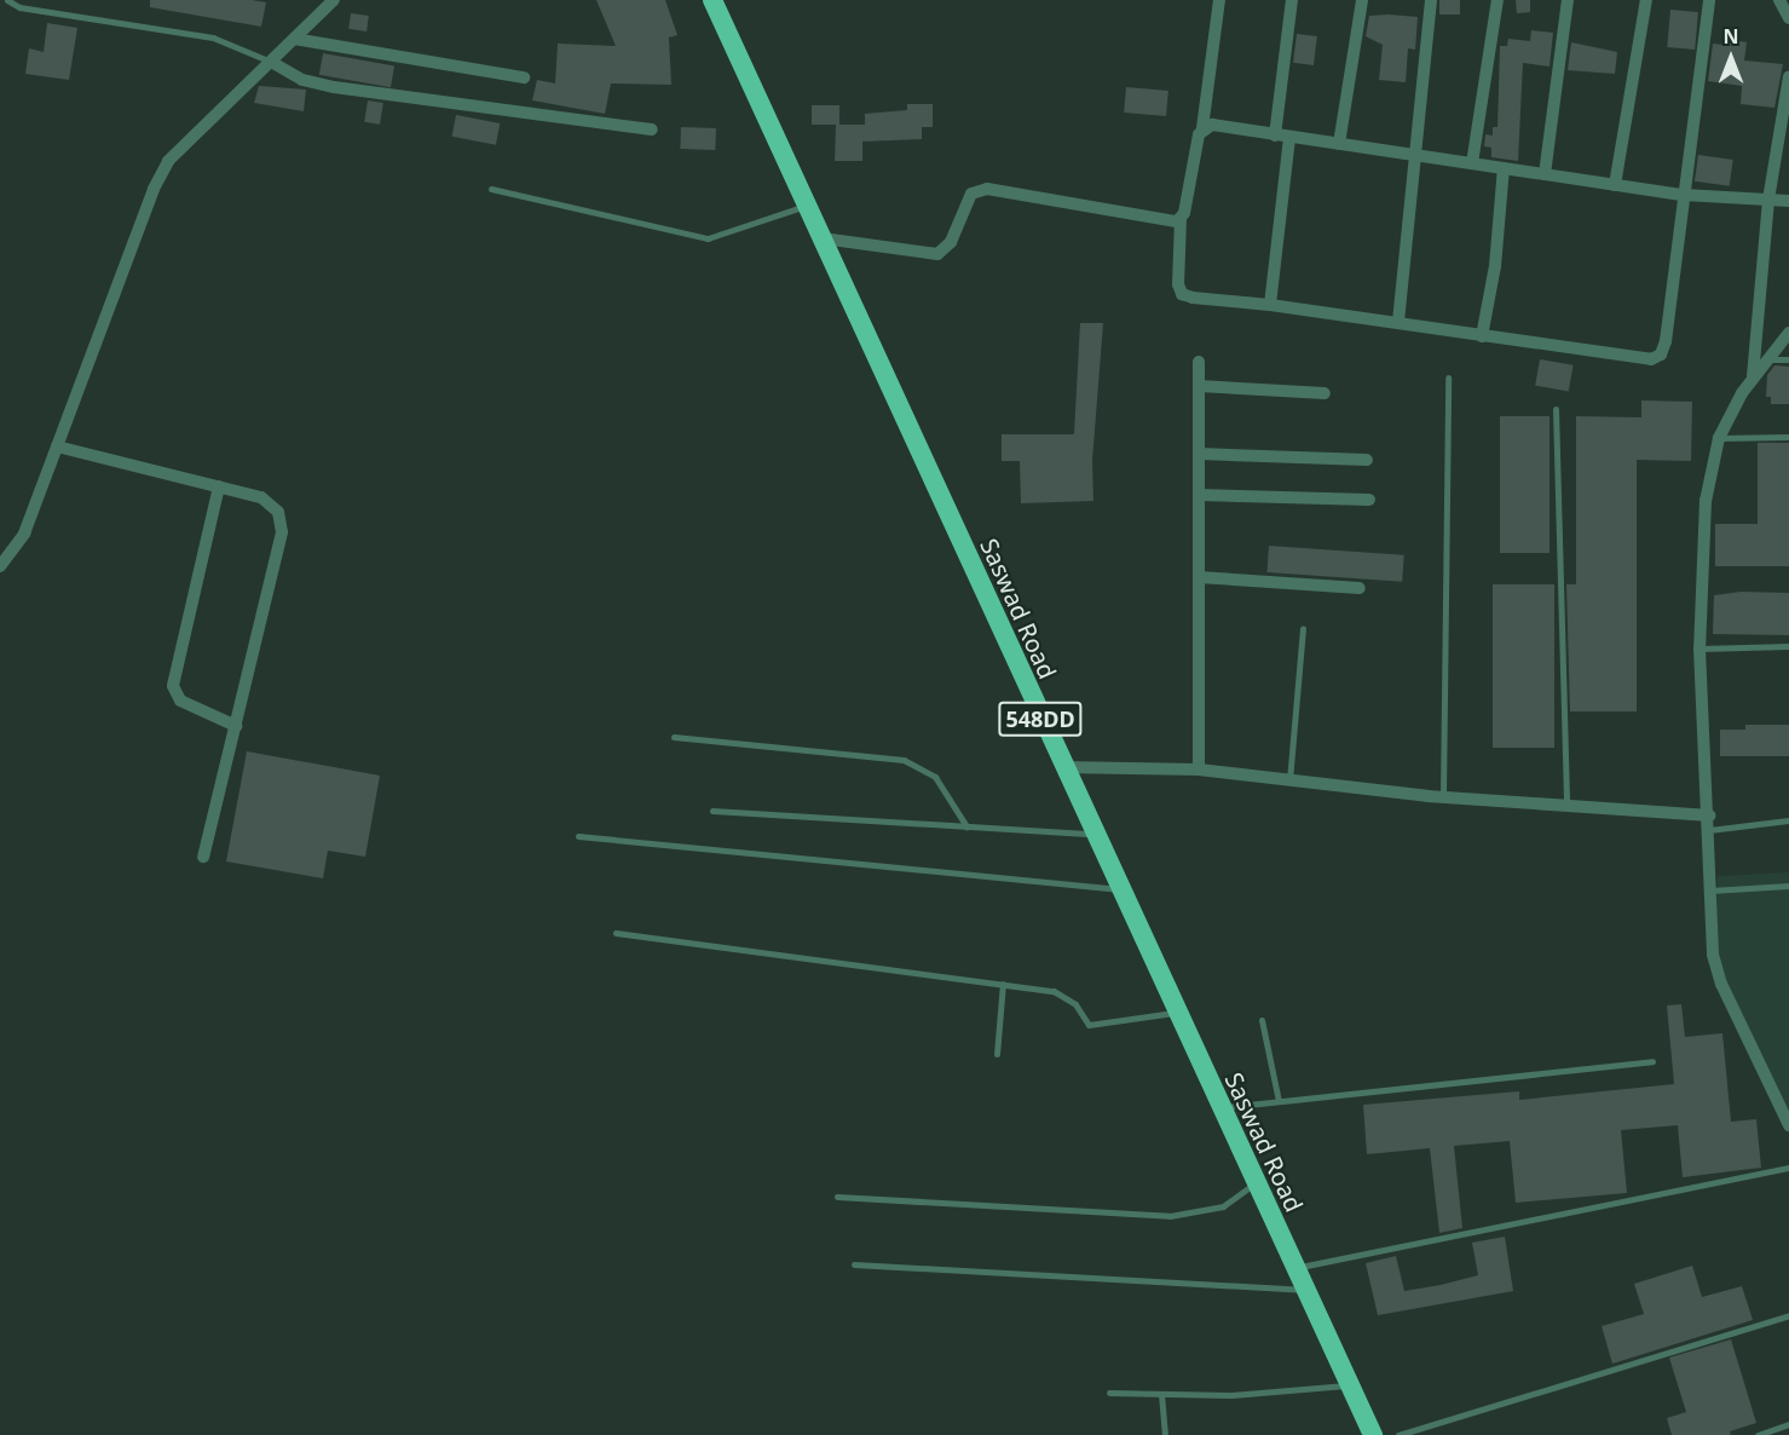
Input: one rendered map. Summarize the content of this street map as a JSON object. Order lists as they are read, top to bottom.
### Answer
{
  "streets": {
    "highway": ["Saswad Road", "548DD"]
  },
  "north": "top"
}
